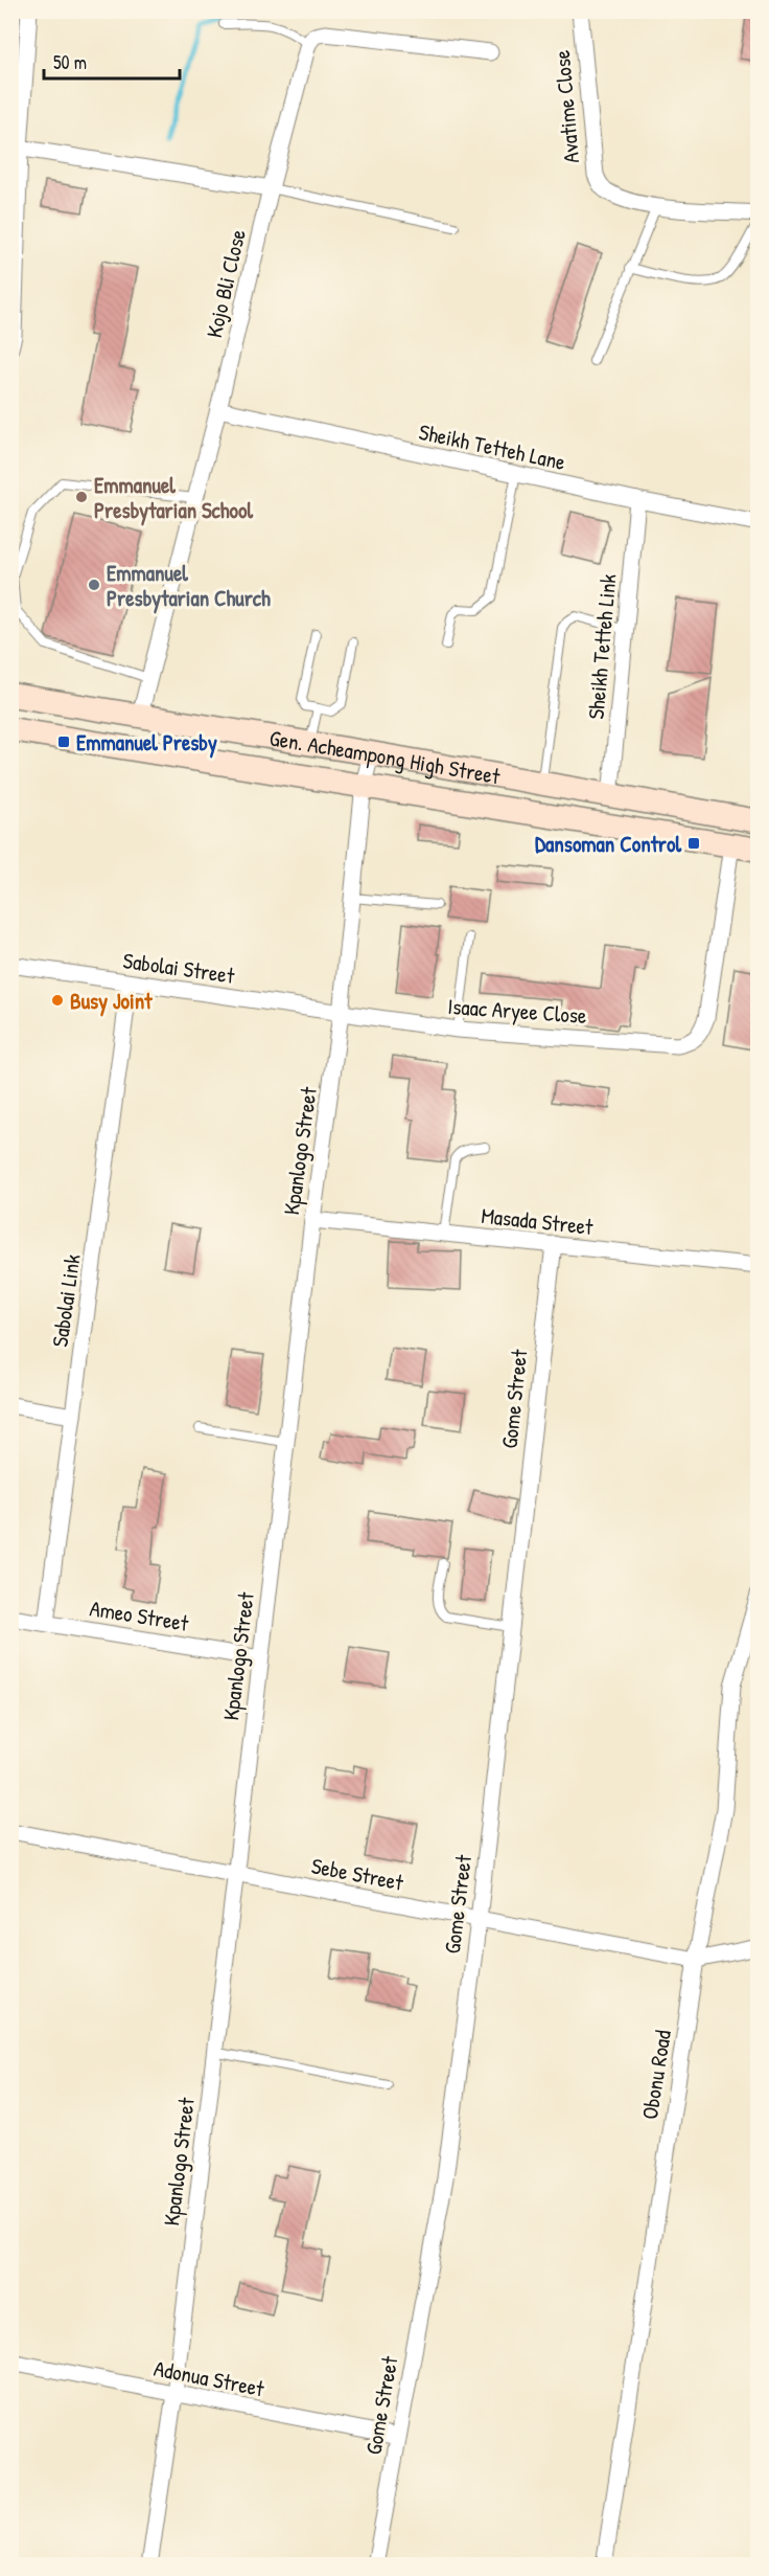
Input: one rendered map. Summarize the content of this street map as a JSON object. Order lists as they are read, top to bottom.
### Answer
{
  "streets": {
    "main road": ["Gen. Acheampong High Street"],
    "street": [
      "Avatime Close",
      "Kojo Bli Close",
      "Sheikh Tetteh Lane",
      "Sheikh Tetteh Link",
      "Sabolai Street",
      "Isaac Aryee Close",
      "Kpanlogo Street",
      "Masada Street",
      "Sabolai Link",
      "Gome Street",
      "Ameo Street",
      "Sebe Street",
      "Obonu Road",
      "Adonua Street"
    ]
  },
  "crossings": [
    ["Kojo Bli Close", "Sheikh Tetteh Lane"],
    ["Kojo Bli Close", "Gen. Acheampong High Street"],
    ["Sheikh Tetteh Lane", "Sheikh Tetteh Link"],
    ["Sheikh Tetteh Link", "Gen. Acheampong High Street"],
    ["Gen. Acheampong High Street", "Isaac Aryee Close"],
    ["Gen. Acheampong High Street", "Kpanlogo Street"],
    ["Sabolai Street", "Isaac Aryee Close"],
    ["Sabolai Street", "Kpanlogo Street"],
    ["Sabolai Street", "Sabolai Link"],
    ["Isaac Aryee Close", "Kpanlogo Street"],
    ["Kpanlogo Street", "Masada Street"],
    ["Kpanlogo Street", "Ameo Street"],
    ["Kpanlogo Street", "Sebe Street"],
    ["Kpanlogo Street", "Adonua Street"],
    ["Masada Street", "Gome Street"],
    ["Sabolai Link", "Ameo Street"],
    ["Gome Street", "Sebe Street"],
    ["Gome Street", "Adonua Street"],
    ["Sebe Street", "Obonu Road"]
  ],
  "places": {
    "other": ["Emmanuel Presbytarian School", "Emmanuel Presbytarian Church", "Busy Joint"],
    "transit": ["Emmanuel Presby", "Dansoman Control"]
  },
  "scale_bar": "50 m"
}
